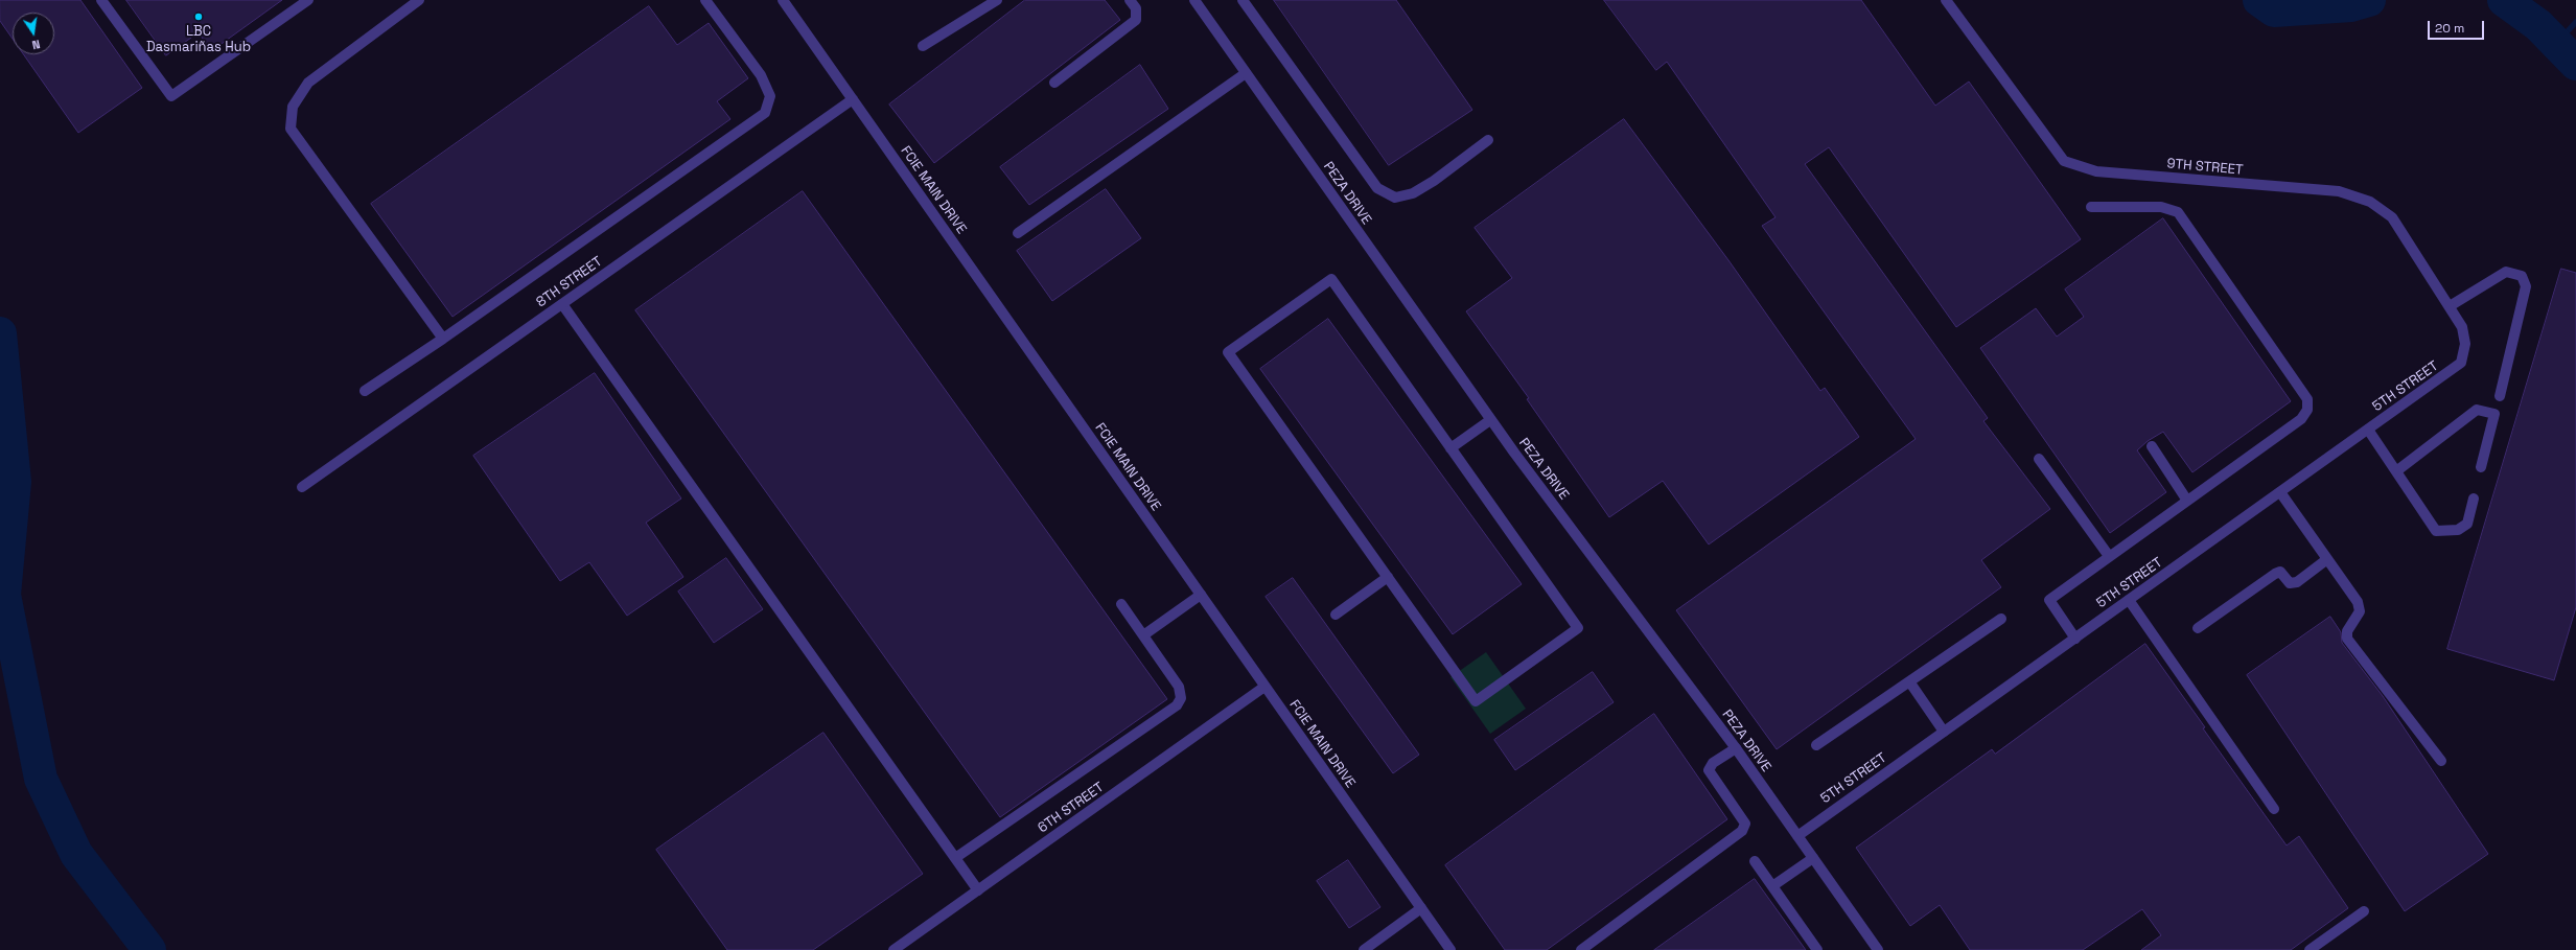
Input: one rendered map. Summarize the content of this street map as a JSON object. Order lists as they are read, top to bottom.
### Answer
{
  "streets": {
    "street": [
      "9TH STREET",
      "FCIE MAIN DRIVE",
      "PEZA DRIVE",
      "8TH STREET",
      "5TH STREET",
      "6TH STREET"
    ]
  },
  "crossings": [
    ["9TH STREET", "5TH STREET"],
    ["FCIE MAIN DRIVE", "8TH STREET"],
    ["FCIE MAIN DRIVE", "6TH STREET"],
    ["PEZA DRIVE", "5TH STREET"]
  ],
  "places": ["LBC Dasmariñas Hub"],
  "scale_bar": "20 m",
  "north": "bottom"
}
